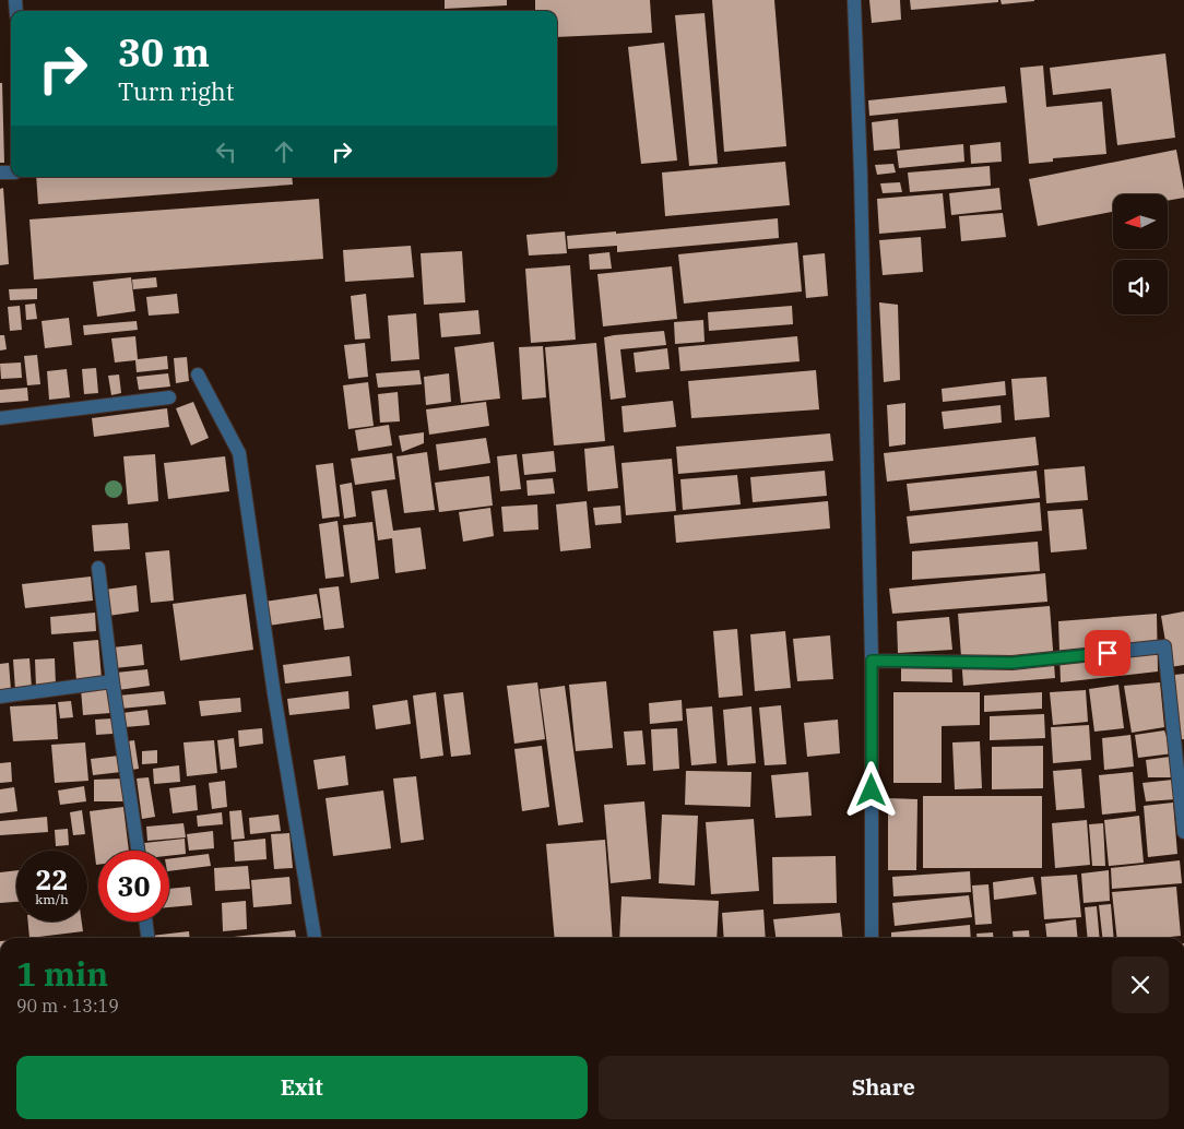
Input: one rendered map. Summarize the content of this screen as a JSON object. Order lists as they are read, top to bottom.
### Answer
{
  "north": "left",
  "page": {
    "turn": ["30 m", "Turn right"],
    "speed": "22 km/h",
    "limit": "30",
    "heading": ["1 min", "90 m · 13:19"],
    "buttons": ["Exit", "Share"]
  }
}
